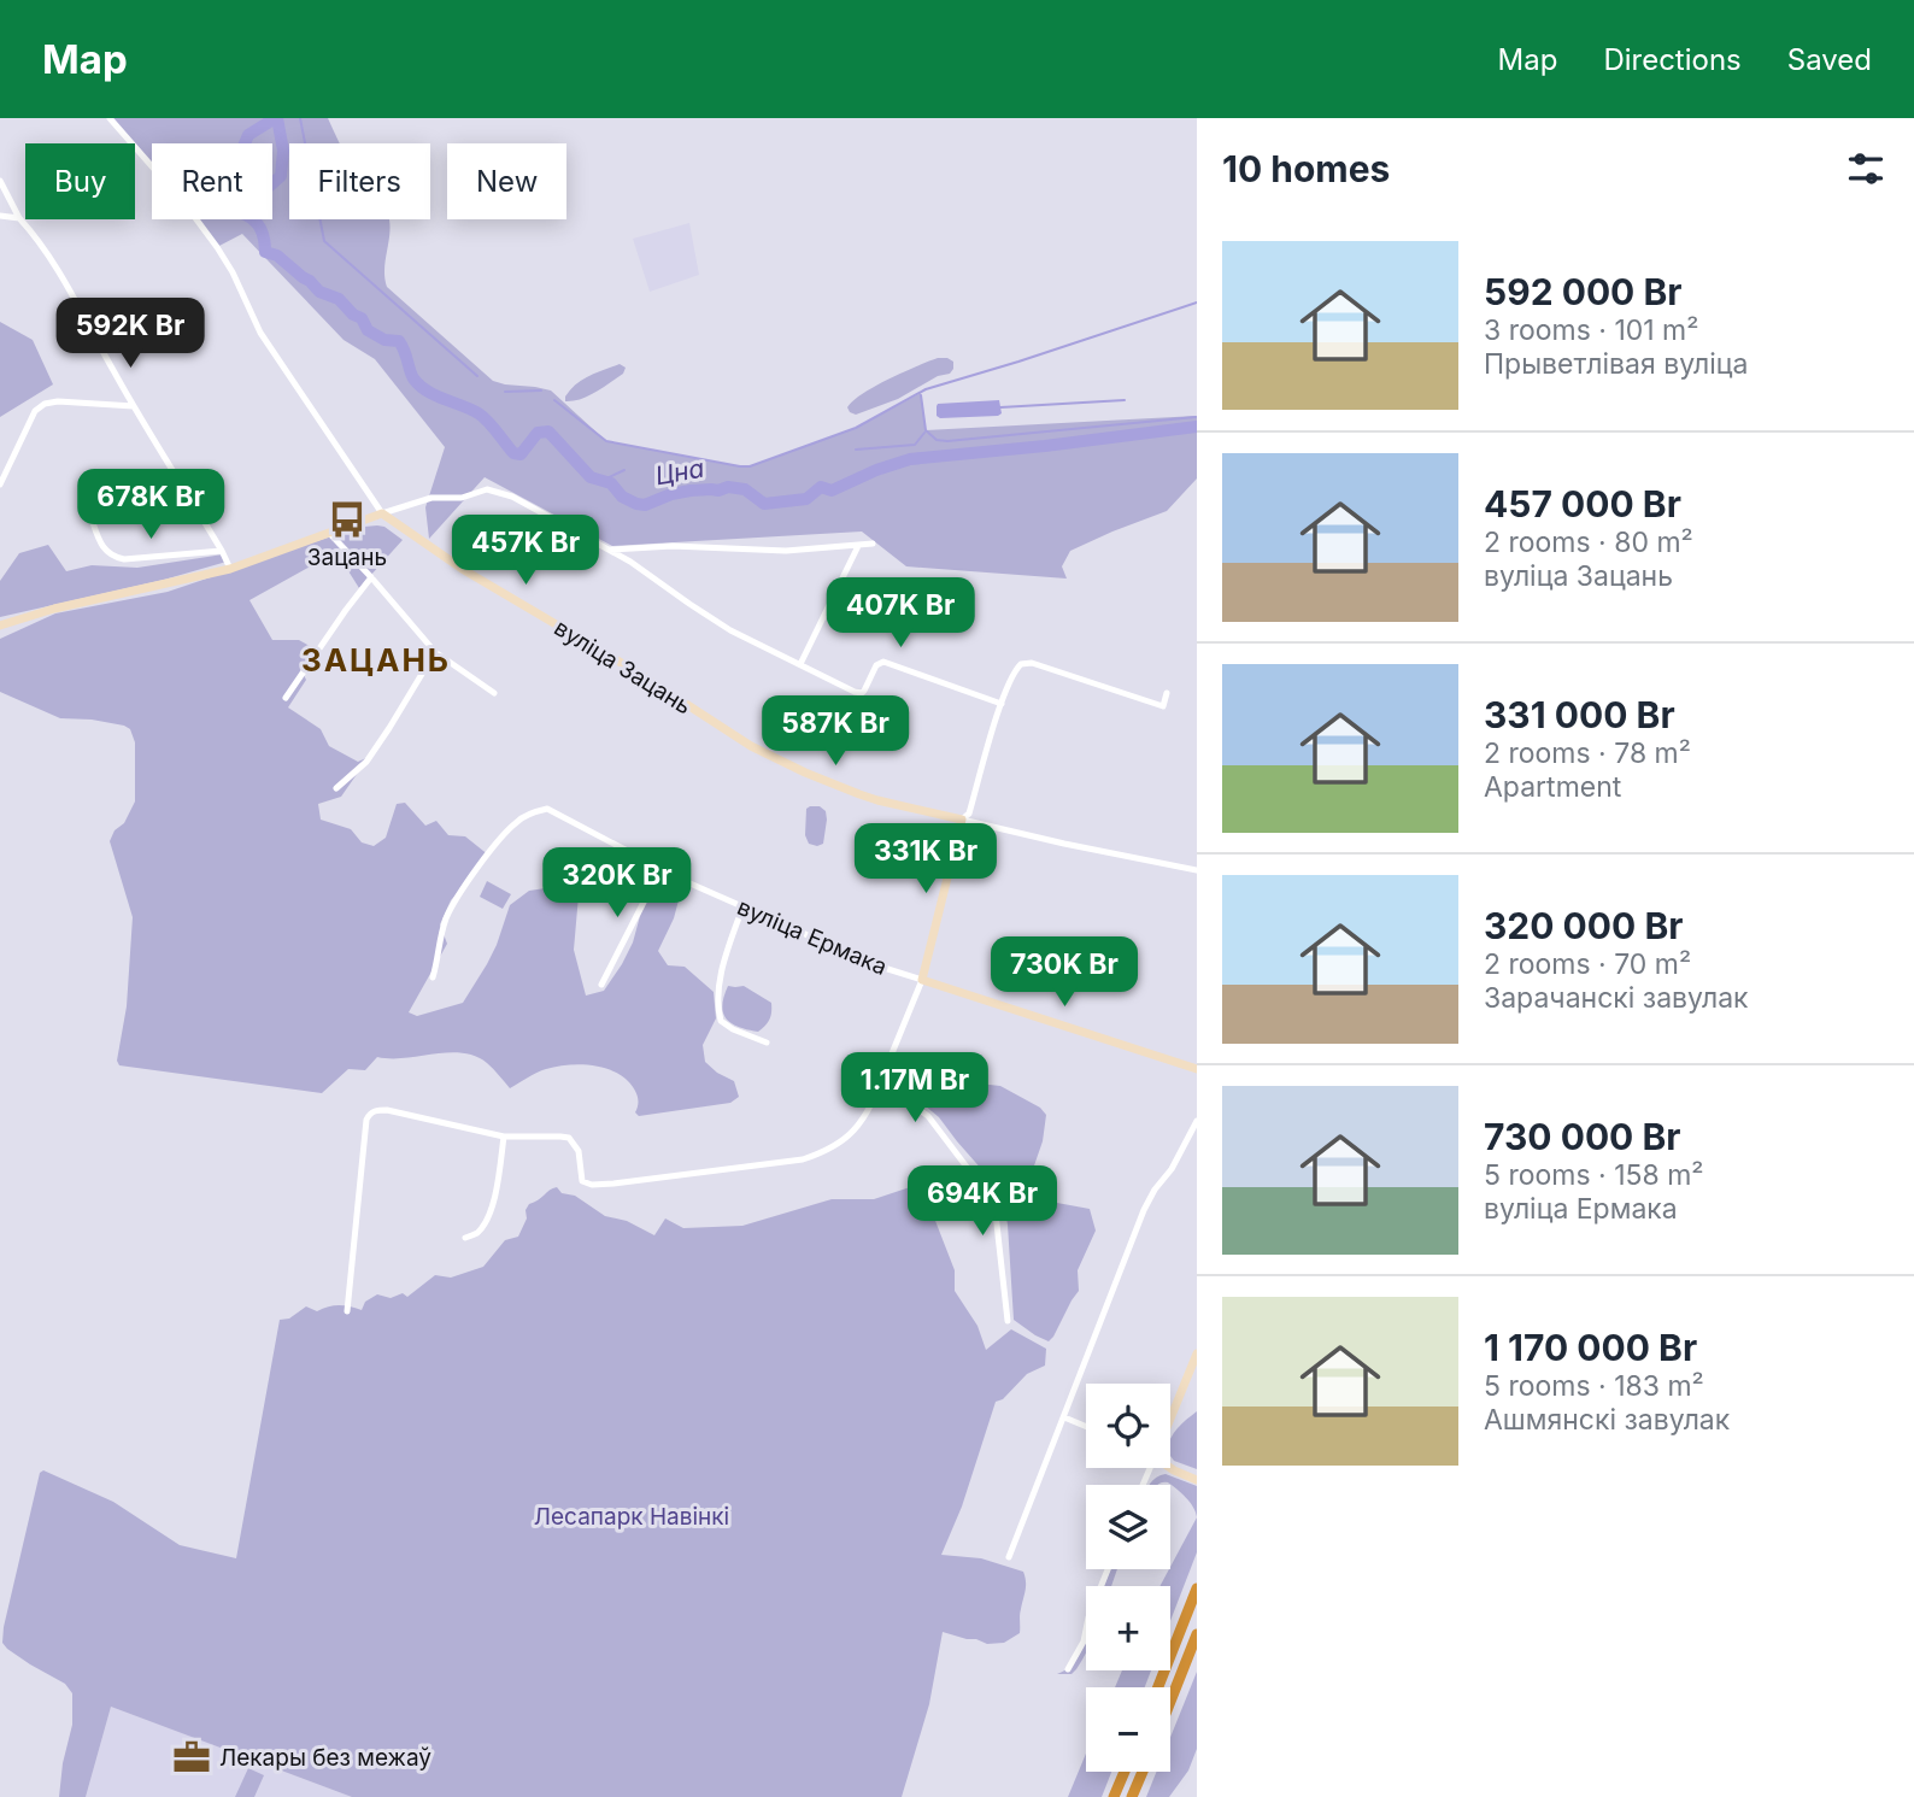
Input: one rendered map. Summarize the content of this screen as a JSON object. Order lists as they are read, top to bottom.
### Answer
{
  "streets": {
    "street": ["вуліца Зацань", "вуліца Ермака"]
  },
  "districts": ["ЗАЦАНЬ"],
  "water": ["Цна"],
  "parks": ["Лесапарк Навінкі"],
  "places": {
    "bus stop": ["Зацань"],
    "office": ["Лекары без межаў"]
  },
  "page": {
    "header": "Map",
    "nav": ["Map", "Directions", "Saved"],
    "heading": "10 homes",
    "chip": [
      "Buy",
      "Rent",
      "Filters",
      "New"
    ],
    "list": [
      {
        "name": "592 000 Br",
        "note": "3 rooms · 101 m² · Прыветлівая вуліца"
      },
      {
        "name": "457 000 Br",
        "note": "2 rooms · 80 m² · вуліца Зацань"
      },
      {
        "name": "331 000 Br",
        "note": "2 rooms · 78 m² · Apartment"
      },
      {
        "name": "320 000 Br",
        "note": "2 rooms · 70 m² · Зарачанскі завулак"
      },
      {
        "name": "730 000 Br",
        "note": "5 rooms · 158 m² · вуліца Ермака"
      },
      {
        "name": "1 170 000 Br",
        "note": "5 rooms · 183 m² · Ашмянскі завулак"
      }
    ],
    "price": [
      "592K Br",
      "678K Br",
      "457K Br",
      "407K Br",
      "587K Br",
      "331K Br",
      "320K Br",
      "730K Br",
      "1.17M Br",
      "694K Br"
    ],
    "map_buttons": ["+", "−"]
  }
}
